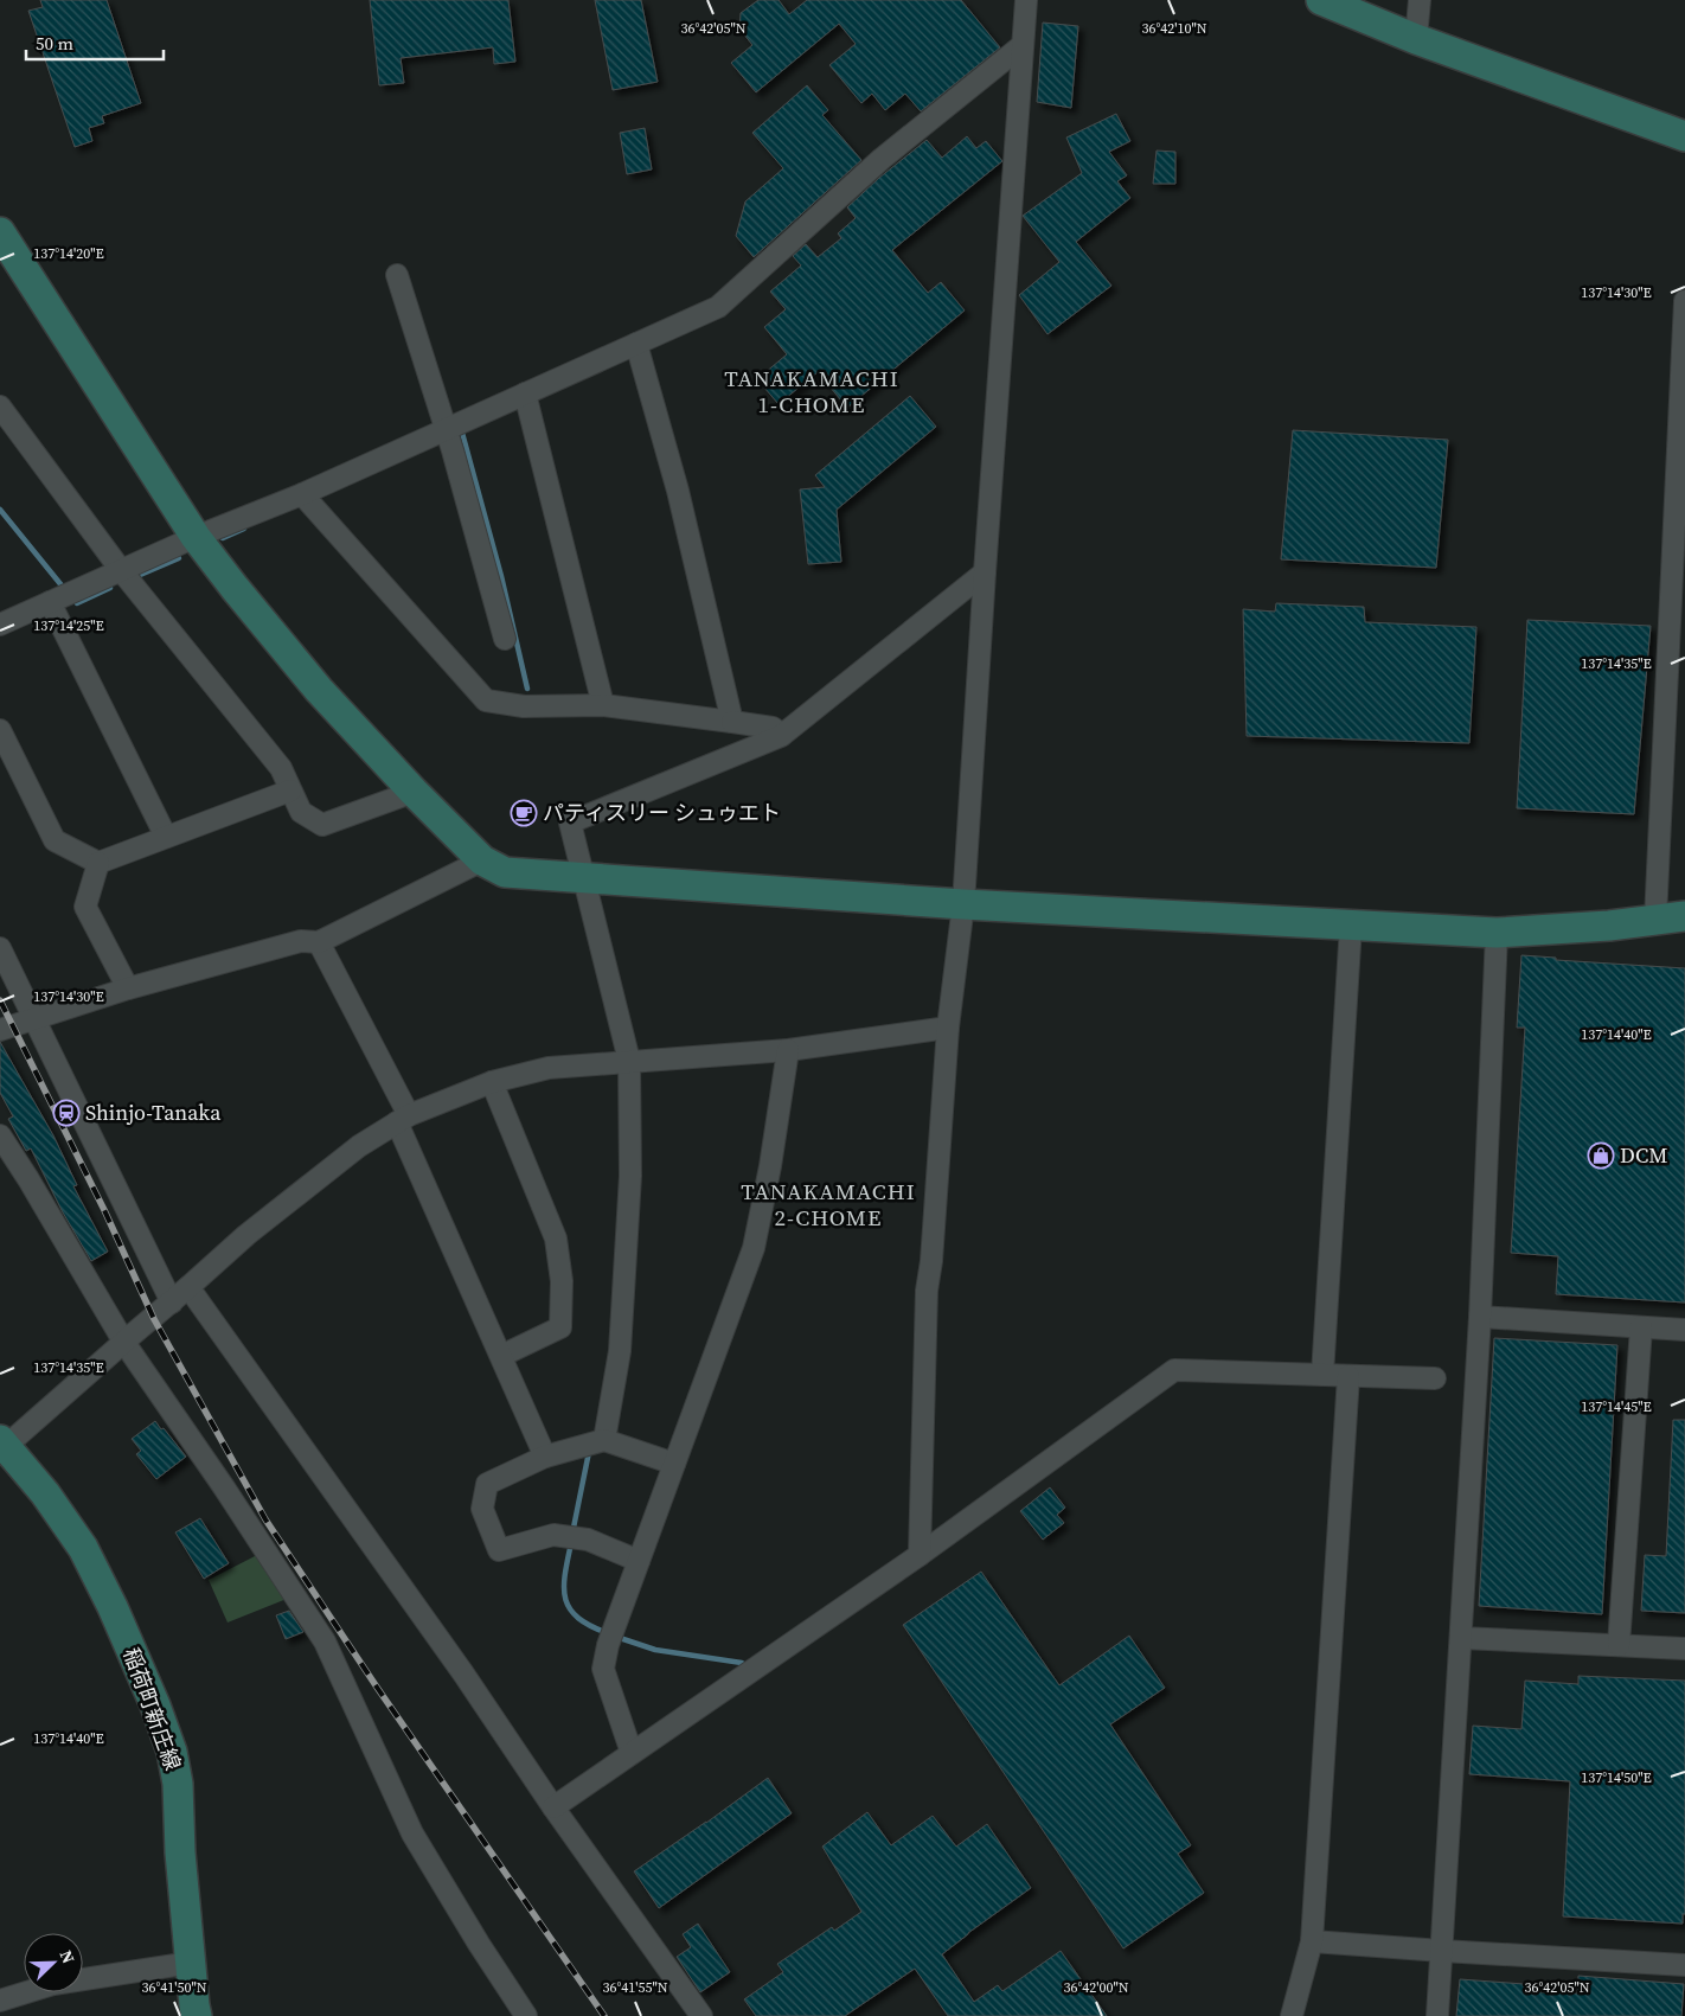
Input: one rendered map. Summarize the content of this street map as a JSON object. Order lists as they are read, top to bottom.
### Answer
{
  "streets": {
    "street": ["稲荷町新庄線"]
  },
  "districts": ["TANAKAMACHI 1-CHOME", "TANAKAMACHI 2-CHOME"],
  "places": {
    "cafe": ["パティスリー シュゥエト"],
    "station": ["Shinjo-Tanaka"],
    "shop": ["DCM"]
  },
  "scale_bar": "50 m",
  "north": "top right",
  "coordinates": [
    "36°42'05\"N",
    "36°42'10\"N",
    "137°14'20\"E",
    "137°14'30\"E",
    "137°14'25\"E",
    "137°14'35\"E",
    "137°14'40\"E",
    "137°14'45\"E",
    "137°14'50\"E",
    "36°41'50\"N",
    "36°41'55\"N",
    "36°42'00\"N"
  ]
}
